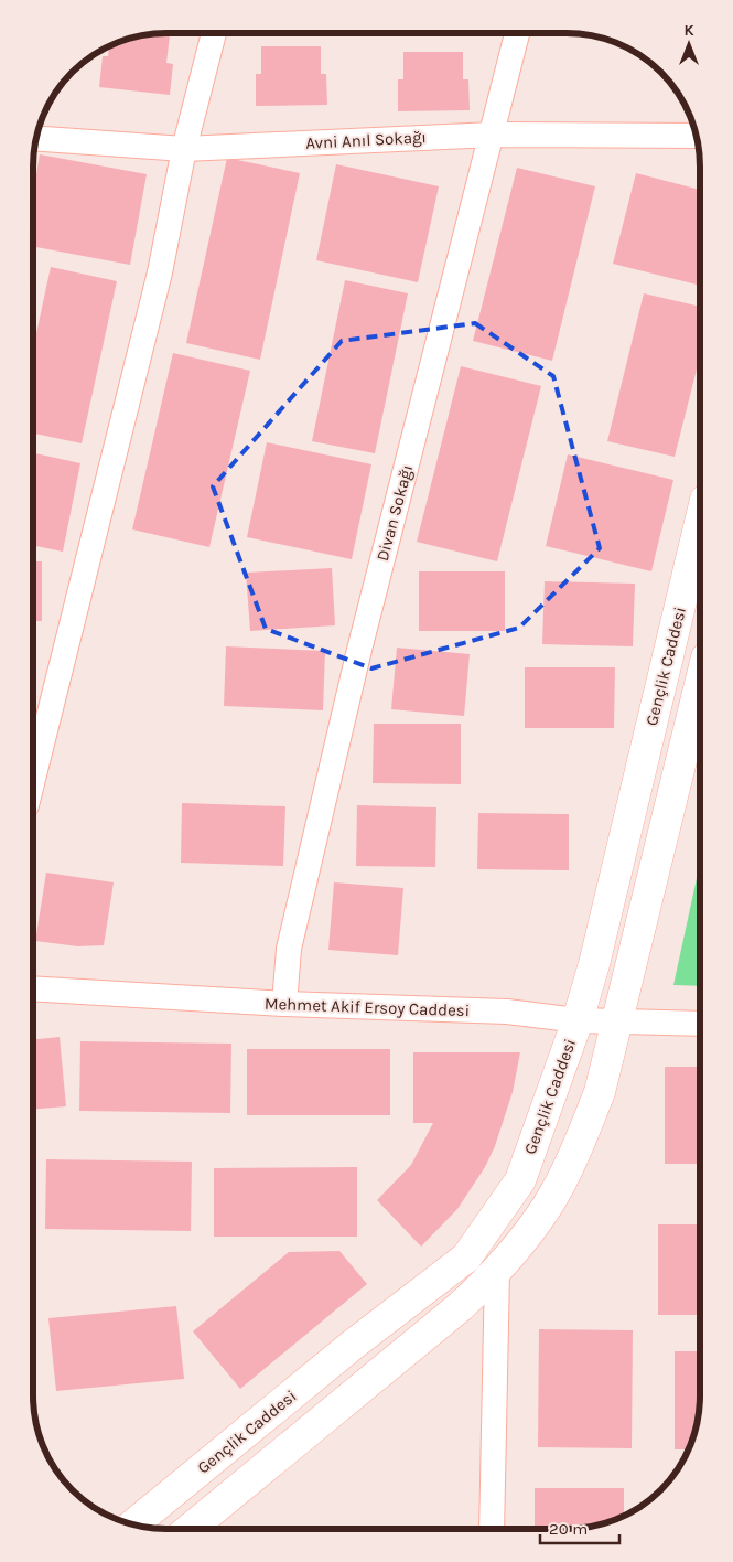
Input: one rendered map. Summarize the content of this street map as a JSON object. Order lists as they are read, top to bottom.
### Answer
{
  "streets": {
    "street": [
      "Avni Anıl Sokağı",
      "Divan Sokağı",
      "Gençlik Caddesi",
      "Mehmet Akif Ersoy Caddesi"
    ]
  },
  "crossings": [
    ["Avni Anıl Sokağı", "Divan Sokağı"],
    ["Divan Sokağı", "Mehmet Akif Ersoy Caddesi"],
    ["Gençlik Caddesi", "Mehmet Akif Ersoy Caddesi"]
  ],
  "scale_bar": "20 m",
  "north": "top"
}
